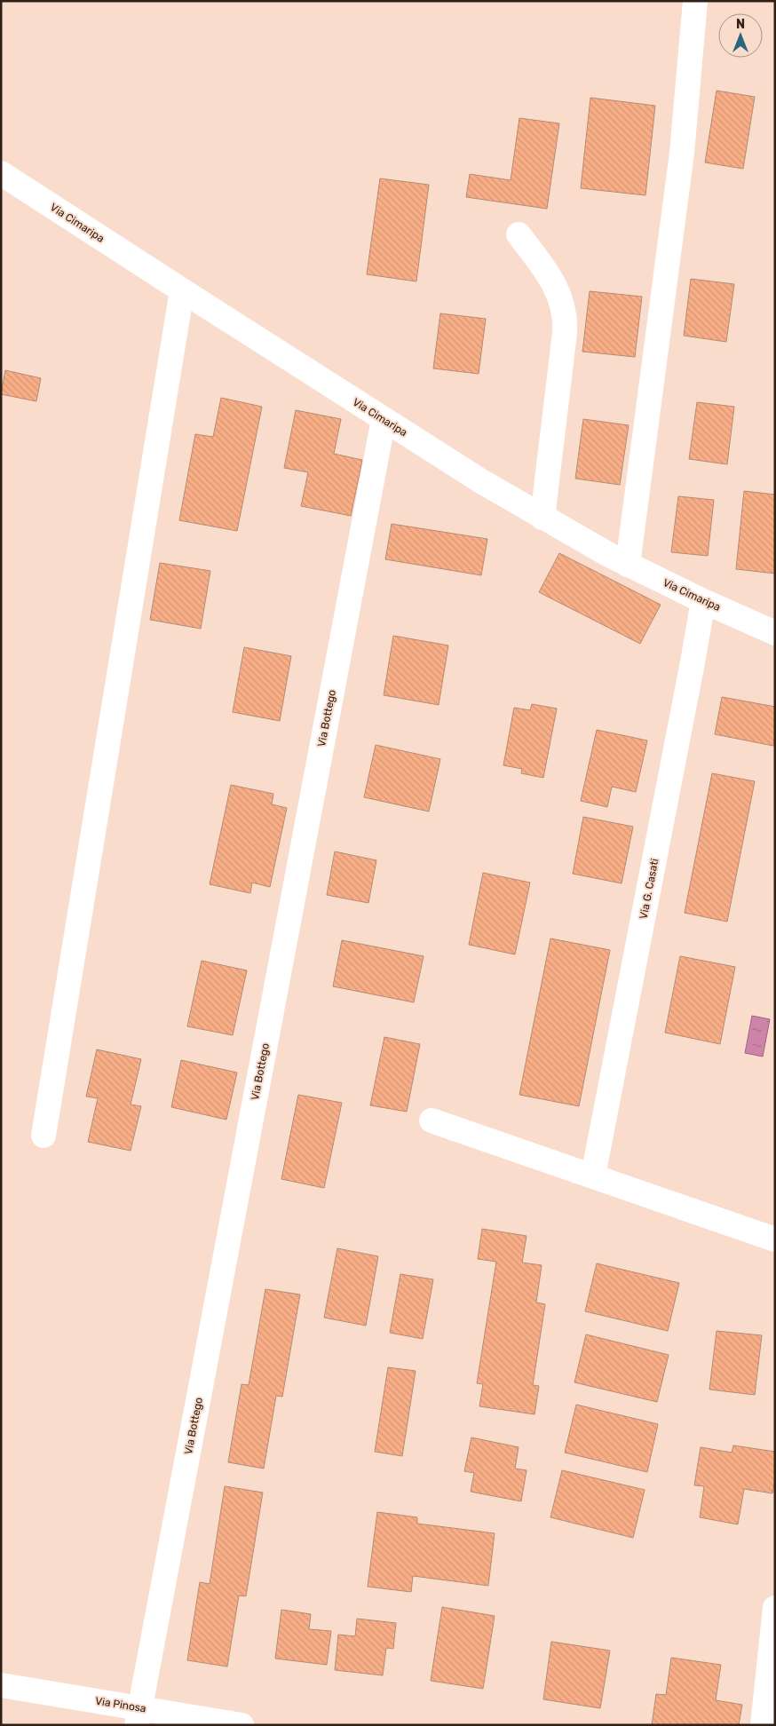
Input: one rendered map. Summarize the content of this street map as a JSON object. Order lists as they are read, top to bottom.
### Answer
{
  "streets": {
    "street": [
      "Via Cimaripa",
      "Via Bottego",
      "Via G. Casati",
      "Via Pinosa"
    ]
  },
  "crossings": [
    ["Via Cimaripa", "Via Bottego"],
    ["Via Cimaripa", "Via G. Casati"],
    ["Via Bottego", "Via Pinosa"]
  ],
  "north": "top"
}
